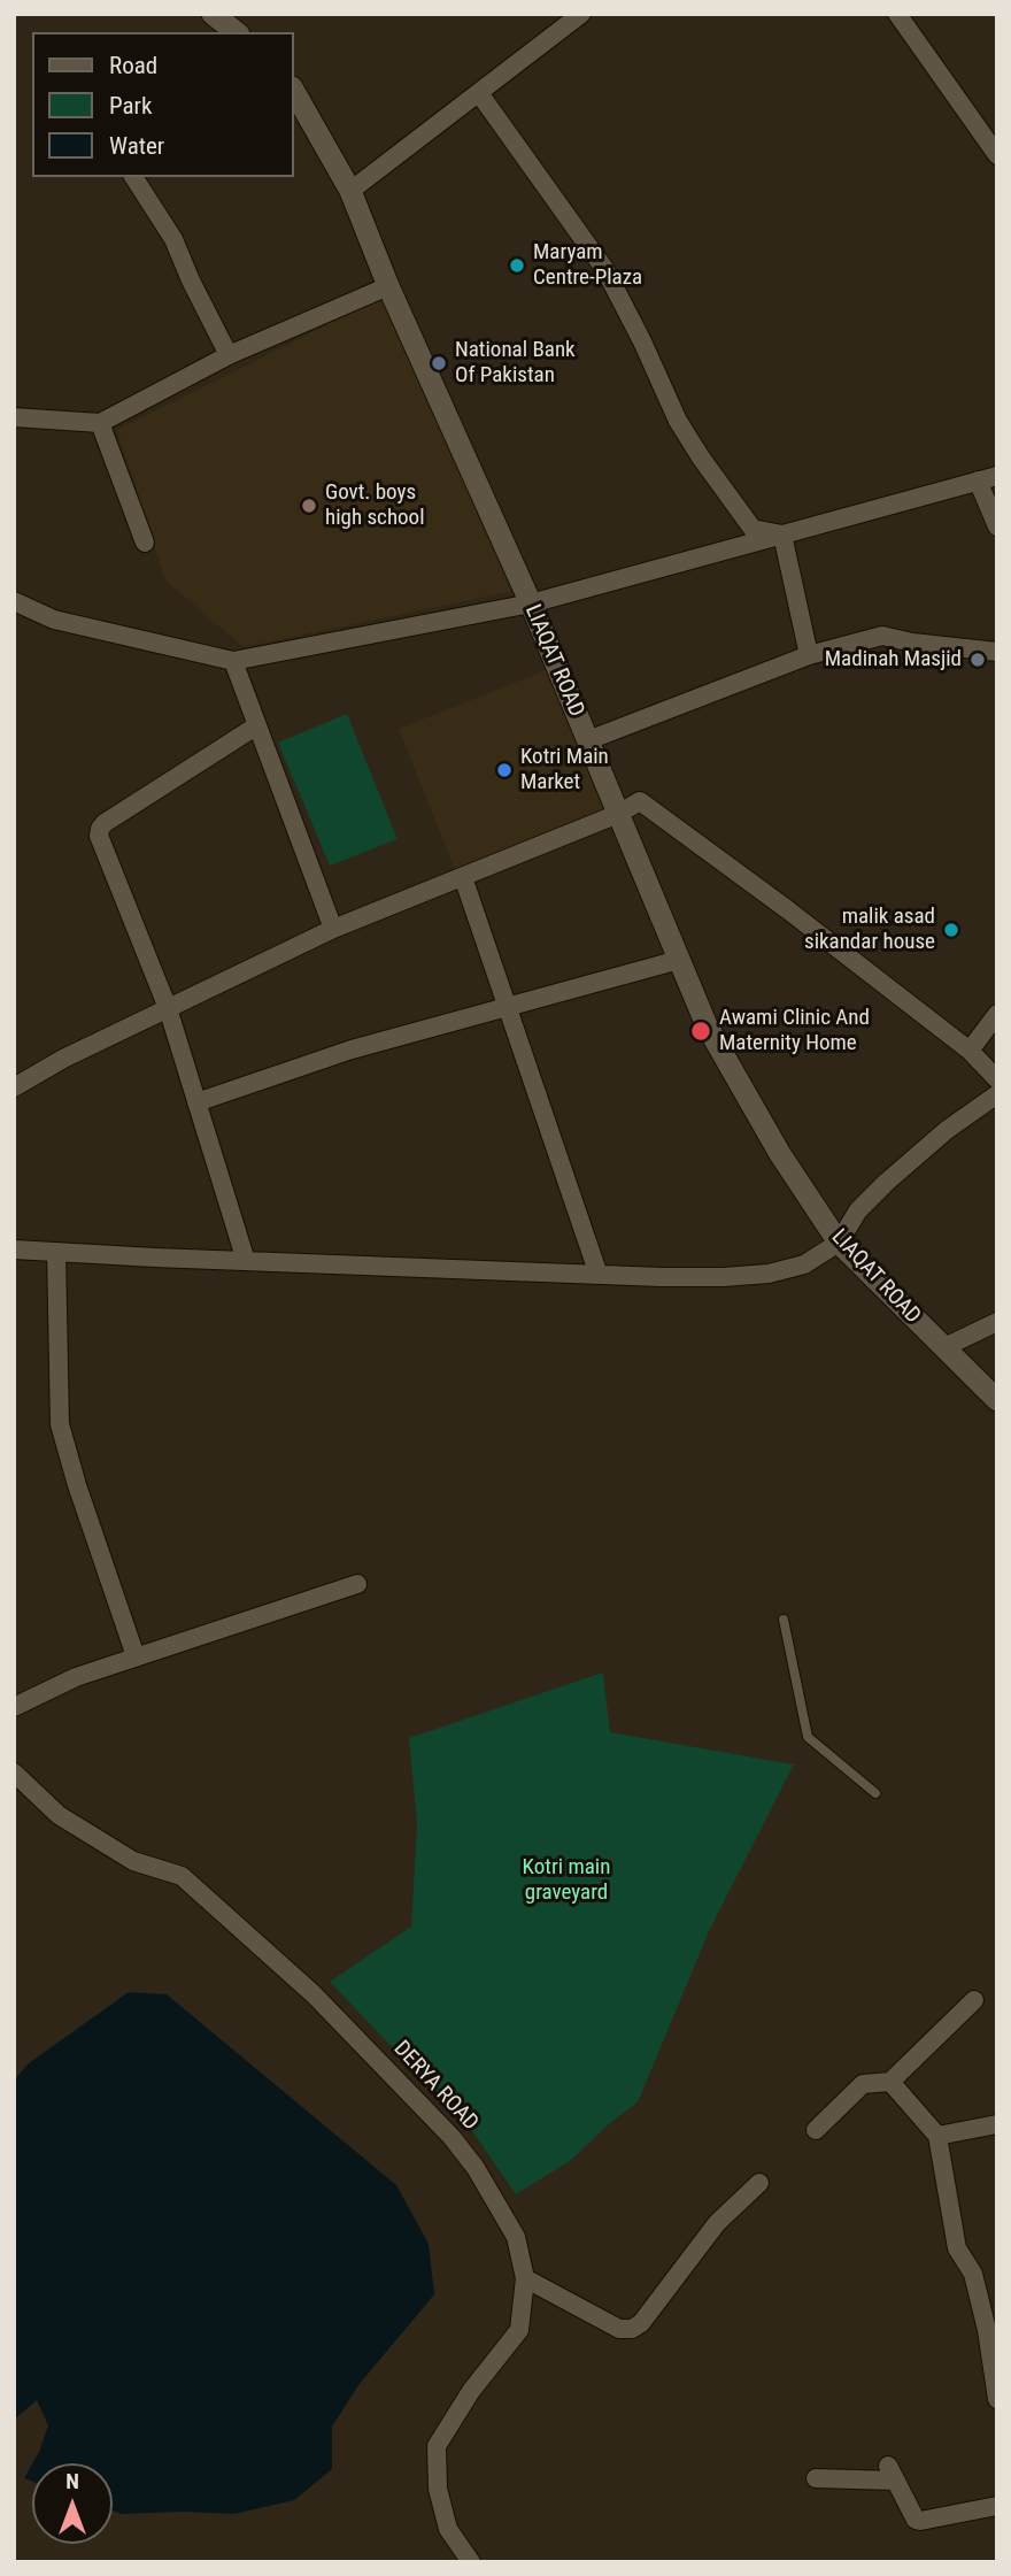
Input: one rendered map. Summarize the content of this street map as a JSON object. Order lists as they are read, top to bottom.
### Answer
{
  "streets": {
    "street": ["LIAQAT ROAD", "DERYA ROAD"]
  },
  "parks": ["Kotri main graveyard"],
  "places": [
    "Maryam Centre-Plaza",
    "National Bank Of Pakistan",
    "Govt. boys high school",
    "Madinah Masjid",
    "Kotri Main Market",
    "malik asad sikandar house",
    "Awami Clinic And Maternity Home"
  ],
  "legend": ["Road", "Park", "Water"],
  "north": "top"
}
